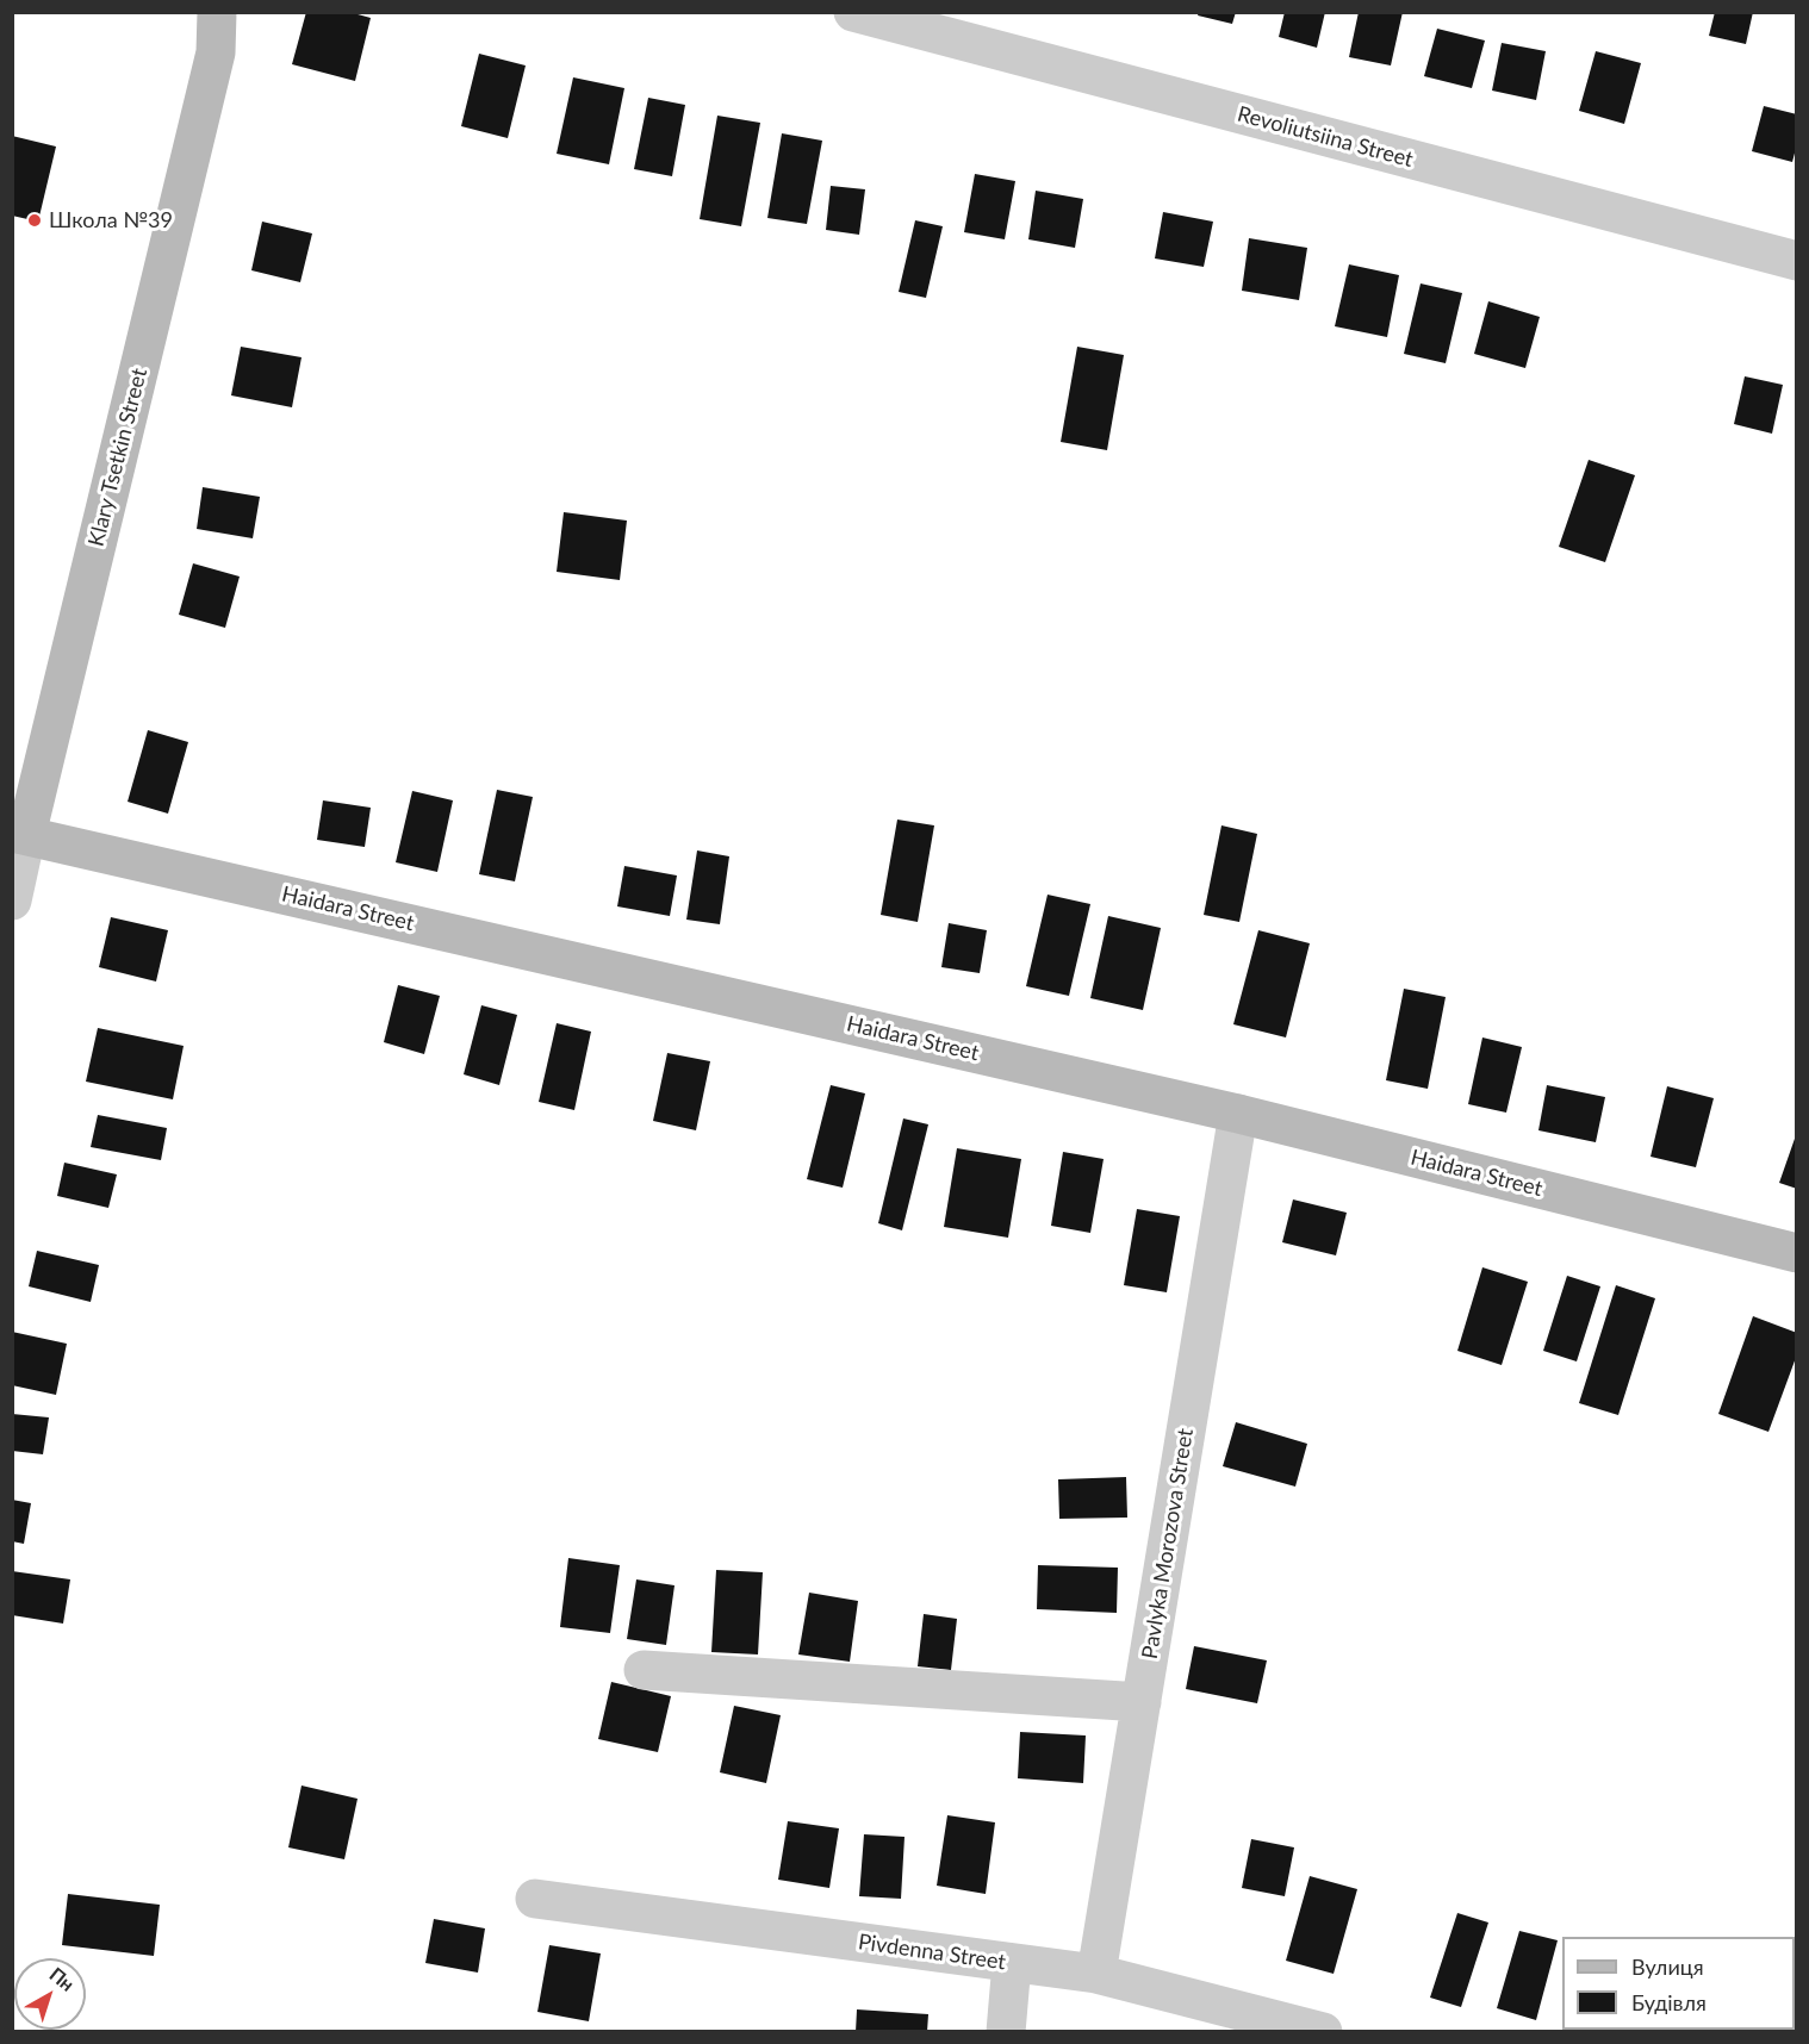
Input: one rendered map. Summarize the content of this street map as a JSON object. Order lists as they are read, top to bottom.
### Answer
{
  "streets": {
    "street": [
      "Revoliutsiina Street",
      "Klary Tsetkin Street",
      "Haidara Street",
      "Pavlyka Morozova Street",
      "Pivdenna Street"
    ]
  },
  "crossings": [
    ["Klary Tsetkin Street", "Haidara Street"],
    ["Haidara Street", "Pavlyka Morozova Street"],
    ["Pavlyka Morozova Street", "Pivdenna Street"]
  ],
  "places": ["Школа №39"],
  "legend": ["Вулиця", "Будівля"],
  "north": "top right"
}
